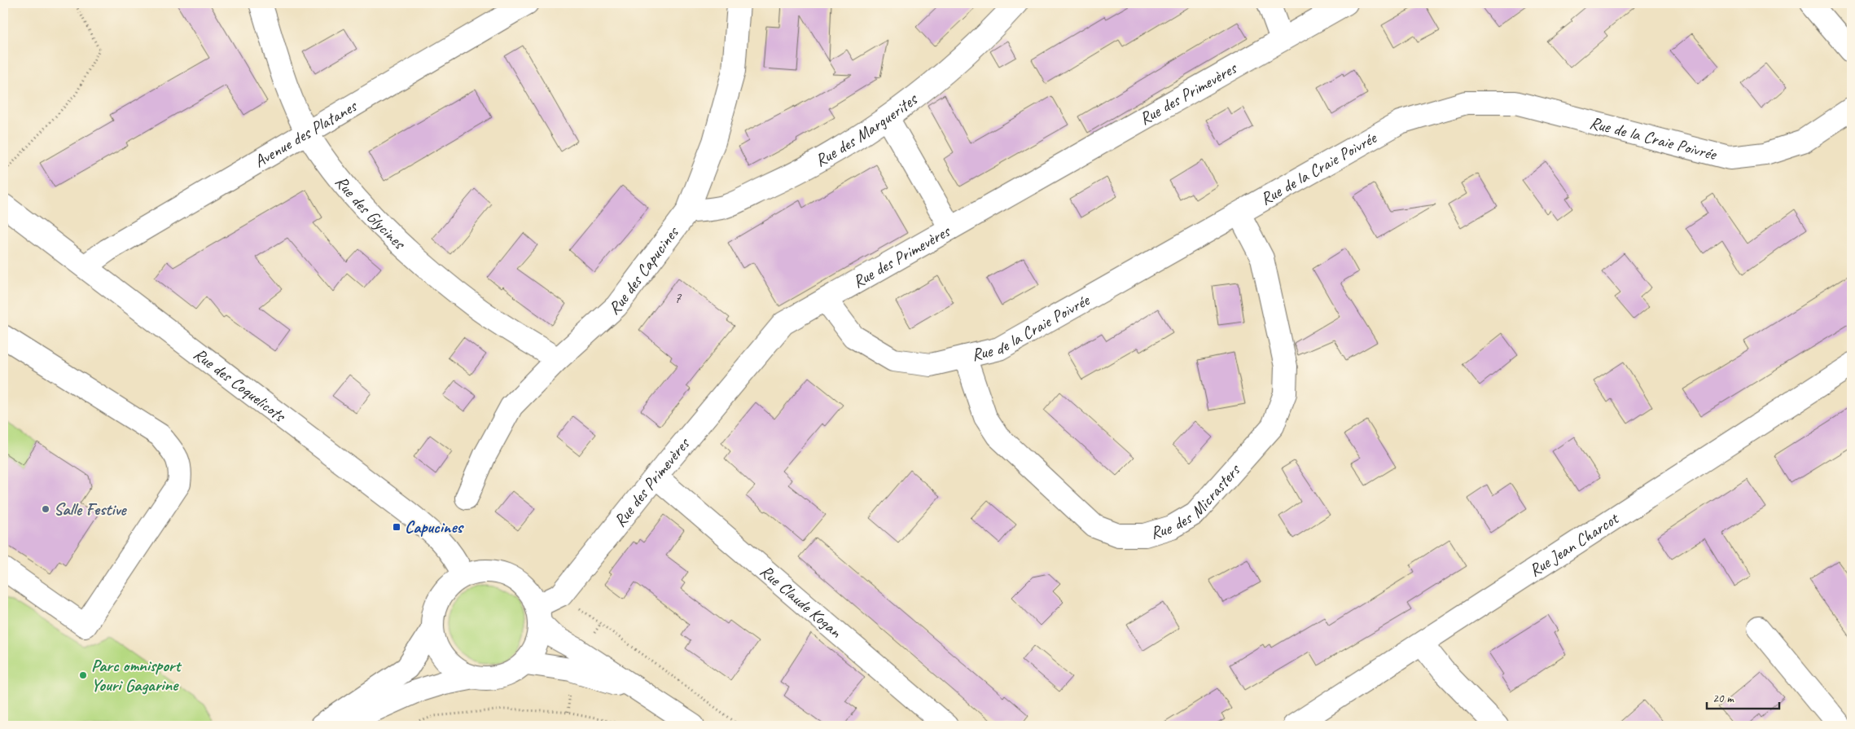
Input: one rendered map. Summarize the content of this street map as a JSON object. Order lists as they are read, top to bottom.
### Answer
{
  "streets": {
    "street": [
      "Rue des Primevères",
      "Rue des Marguerites",
      "Avenue des Platanes",
      "Rue de la Craie Poivrée",
      "Rue des Glycines",
      "Rue des Capucines",
      "Rue des Coquelicots",
      "Rue des Micrasters",
      "Rue Jean Charcot",
      "Rue Claude Kogan"
    ]
  },
  "crossings": [
    ["Rue des Primevères", "Rue de la Craie Poivrée"],
    ["Rue des Primevères", "Rue des Coquelicots"],
    ["Rue des Primevères", "Rue Claude Kogan"],
    ["Rue des Marguerites", "Rue des Capucines"],
    ["Avenue des Platanes", "Rue des Glycines"],
    ["Avenue des Platanes", "Rue des Coquelicots"],
    ["Rue de la Craie Poivrée", "Rue des Micrasters"],
    ["Rue des Glycines", "Rue des Capucines"]
  ],
  "places": {
    "other": ["Salle Festive", "Parc omnisport Youri Gagarine"],
    "transit": ["Capucines"]
  },
  "house_numbers": ["7"],
  "scale_bar": "20 m"
}
